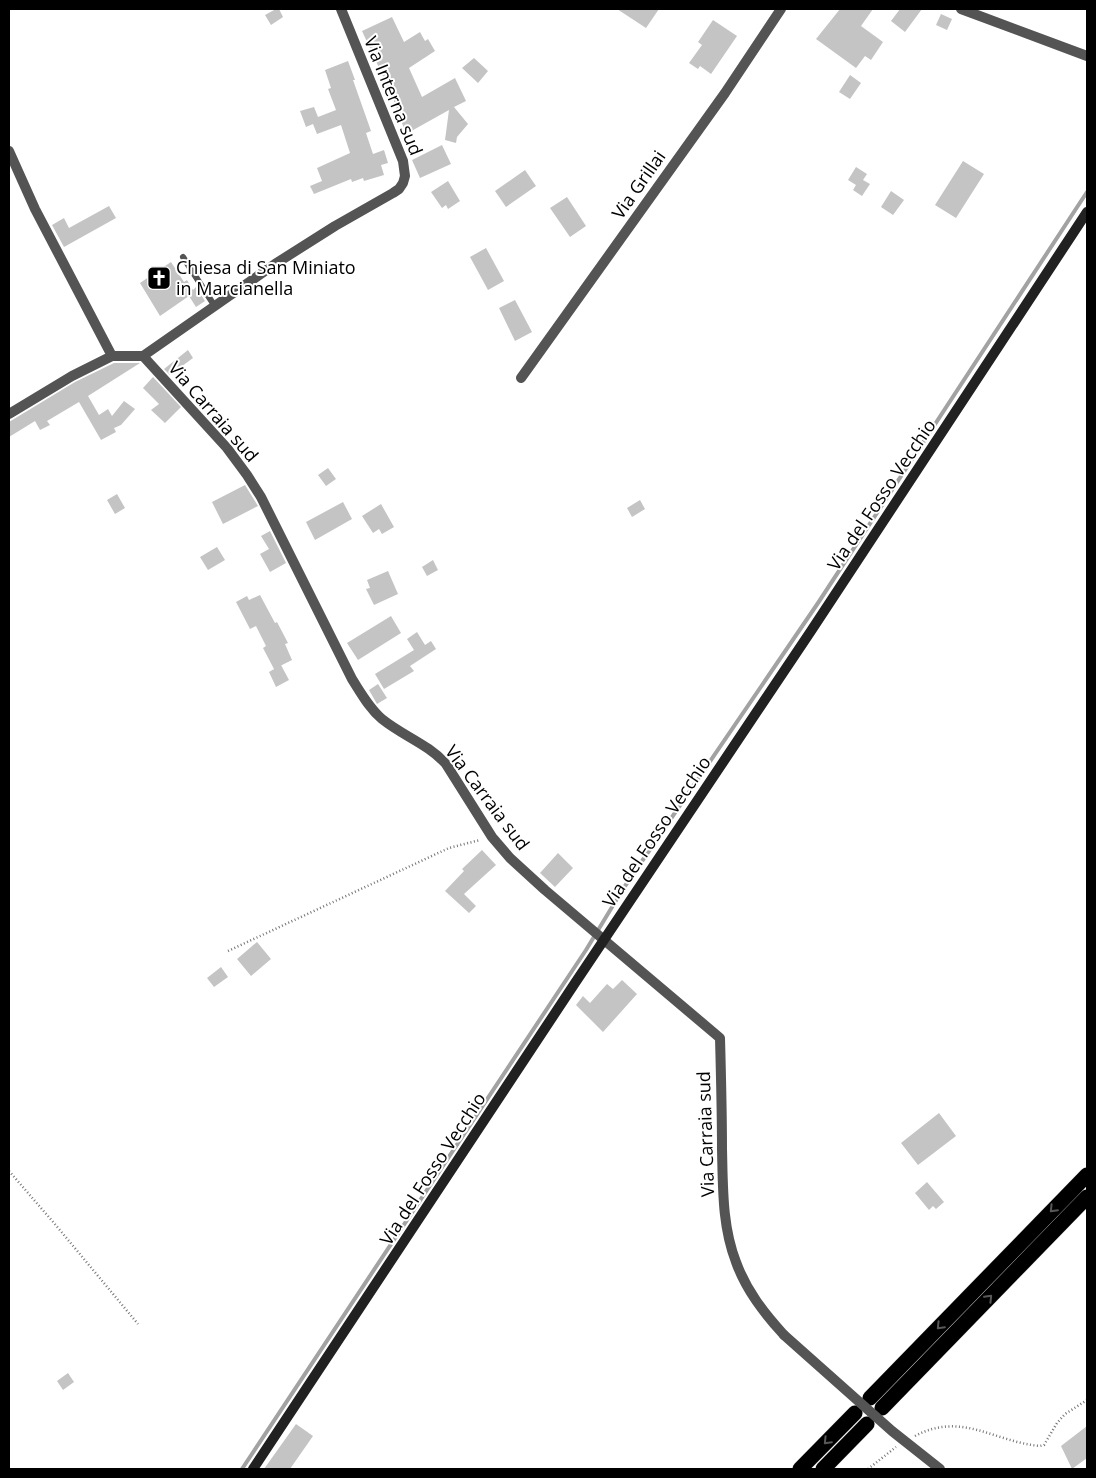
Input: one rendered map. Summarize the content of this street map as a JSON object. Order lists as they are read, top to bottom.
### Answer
{
  "streets": {
    "street": [
      "Via Interna sud",
      "Via Grillai",
      "Via Carraia sud",
      "Via del Fosso Vecchio"
    ]
  },
  "crossings": [
    ["Via Interna sud", "Via Carraia sud"],
    ["Via Carraia sud", "Via del Fosso Vecchio"]
  ],
  "places": {
    "church": ["Chiesa di San Miniato in Marcianella"]
  }
}
